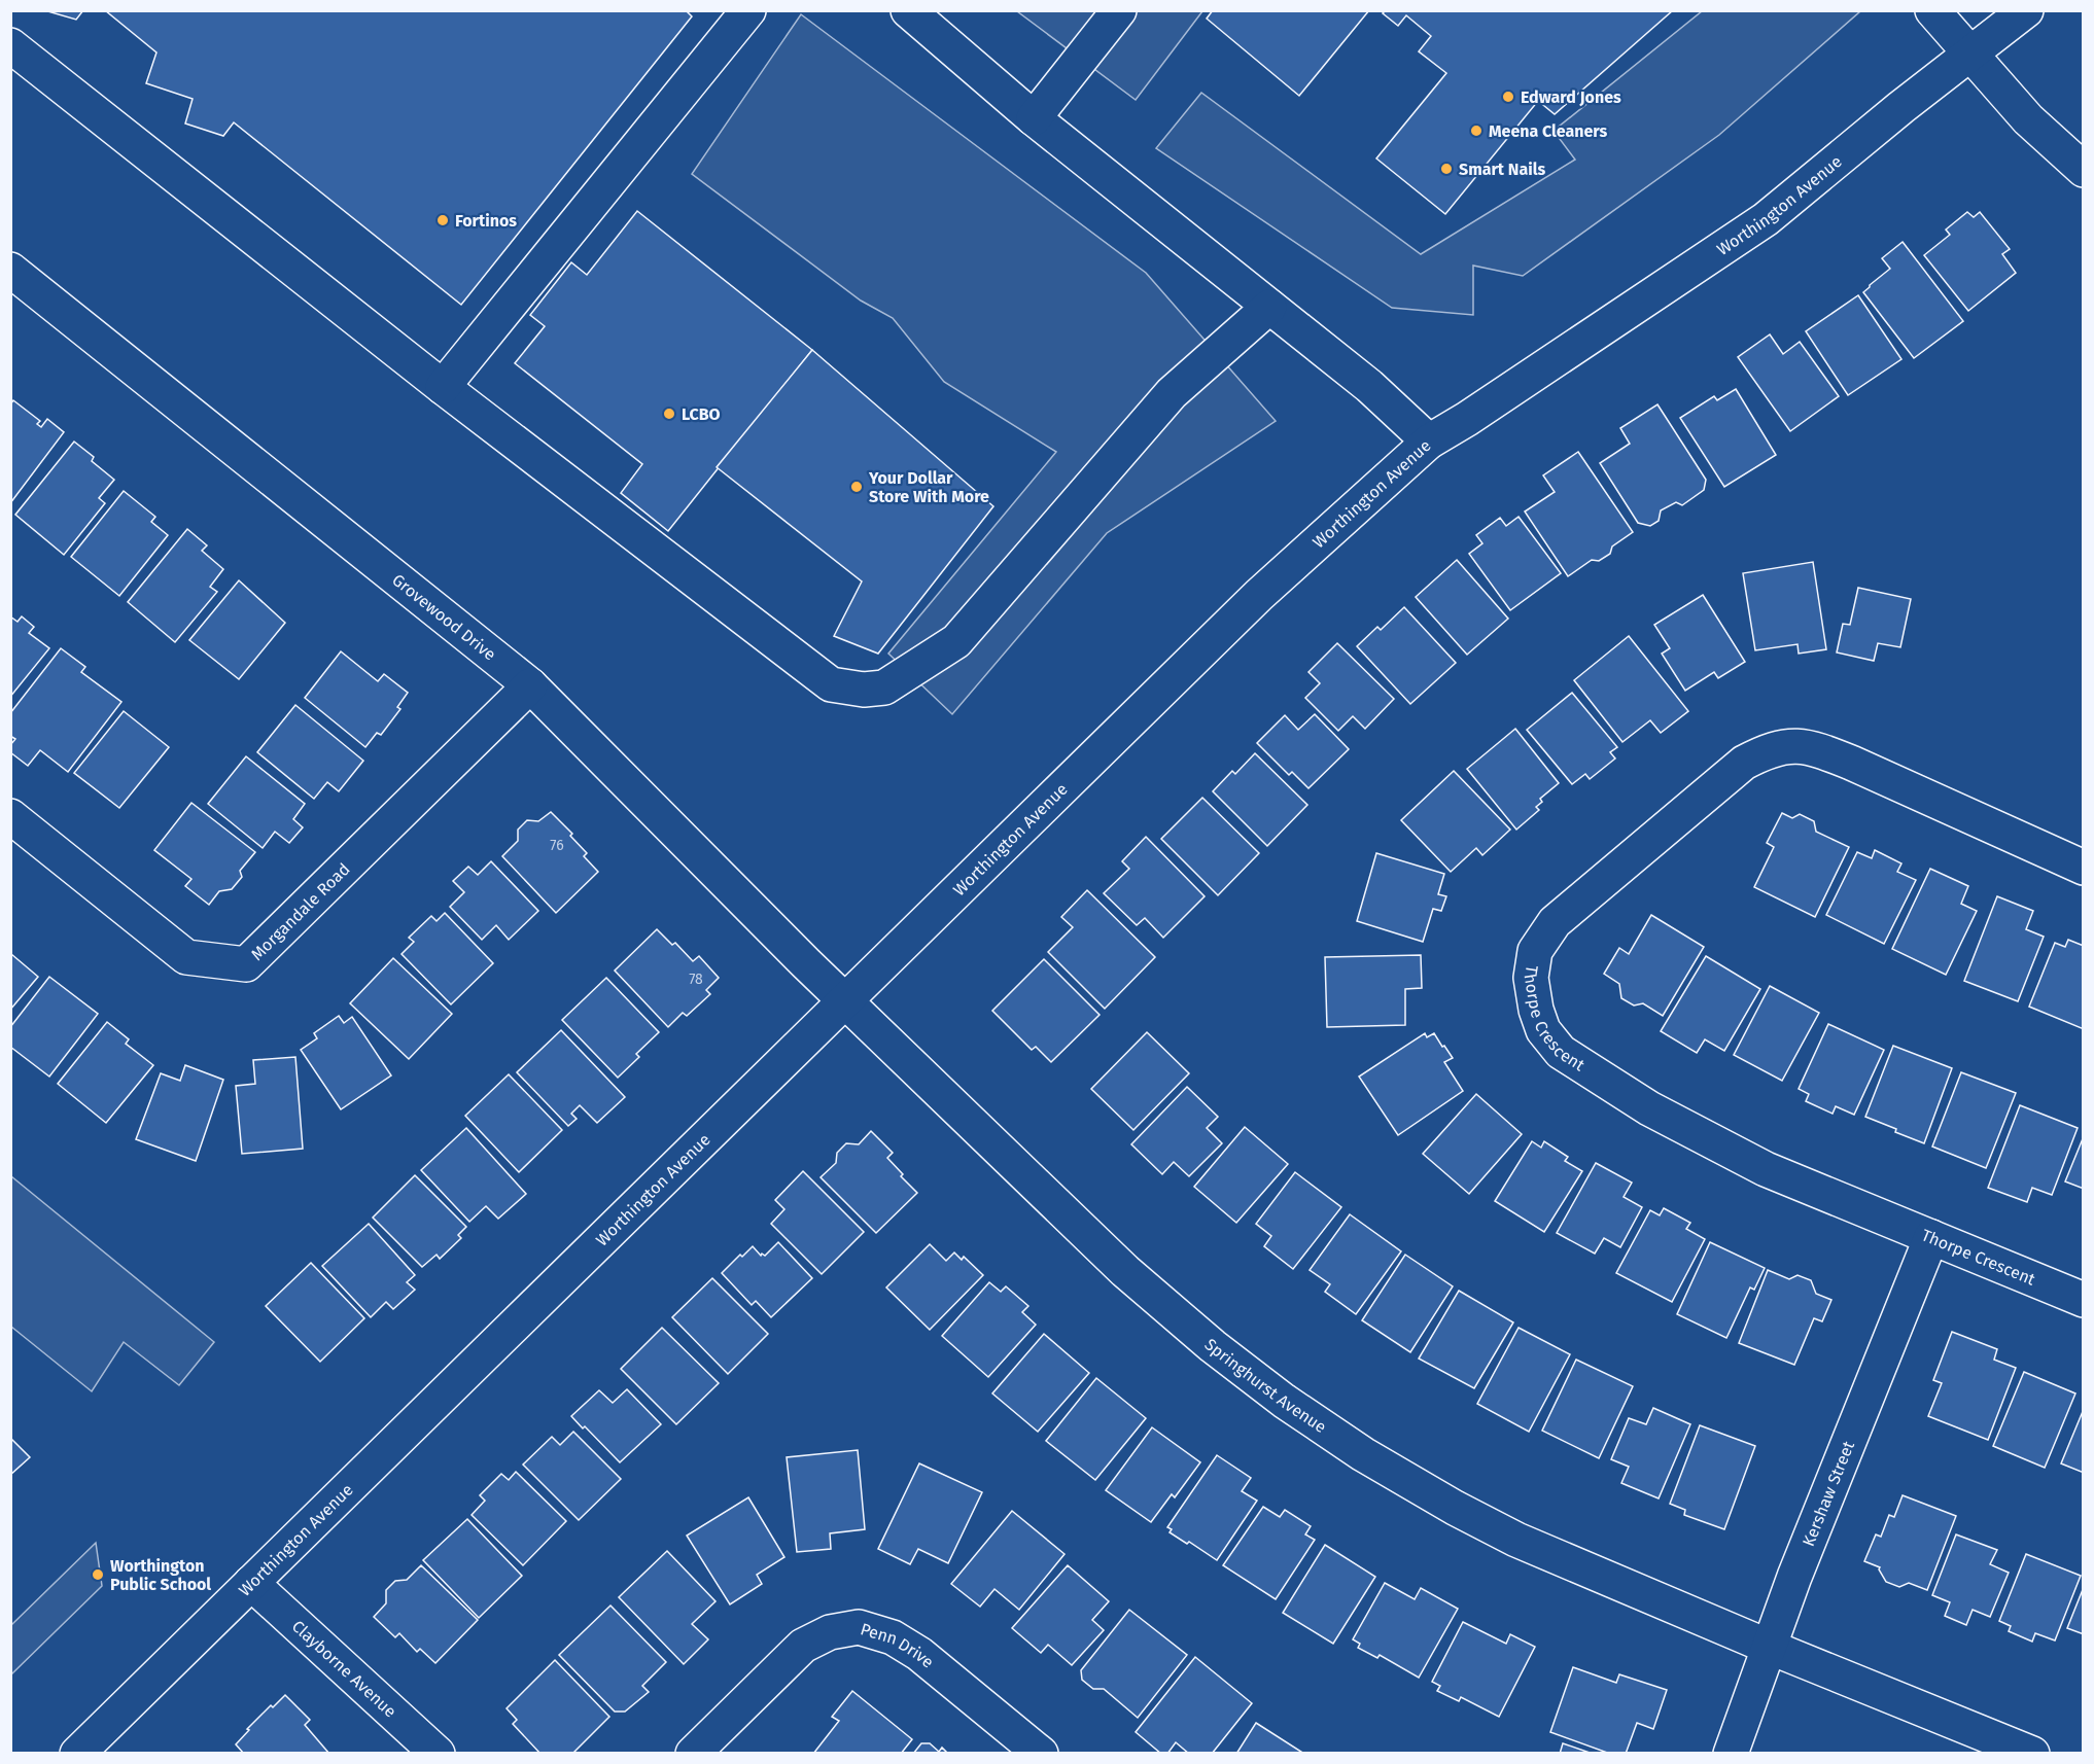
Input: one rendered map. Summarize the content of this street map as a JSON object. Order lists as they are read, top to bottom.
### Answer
{
  "streets": {
    "street": [
      "Worthington Avenue",
      "Grovewood Drive",
      "Morgandale Road",
      "Thorpe Crescent",
      "Springhurst Avenue",
      "Kershaw Street",
      "Penn Drive",
      "Clayborne Avenue"
    ]
  },
  "crossings": [
    ["Worthington Avenue", "Grovewood Drive"],
    ["Worthington Avenue", "Springhurst Avenue"],
    ["Worthington Avenue", "Clayborne Avenue"],
    ["Grovewood Drive", "Morgandale Road"],
    ["Grovewood Drive", "Springhurst Avenue"],
    ["Thorpe Crescent", "Kershaw Street"],
    ["Springhurst Avenue", "Kershaw Street"]
  ],
  "places": [
    "Edward Jones",
    "Meena Cleaners",
    "Smart Nails",
    "Fortinos",
    "LCBO",
    "Your Dollar Store With More",
    "Worthington Public School"
  ],
  "house_numbers": ["76", "78"]
}
